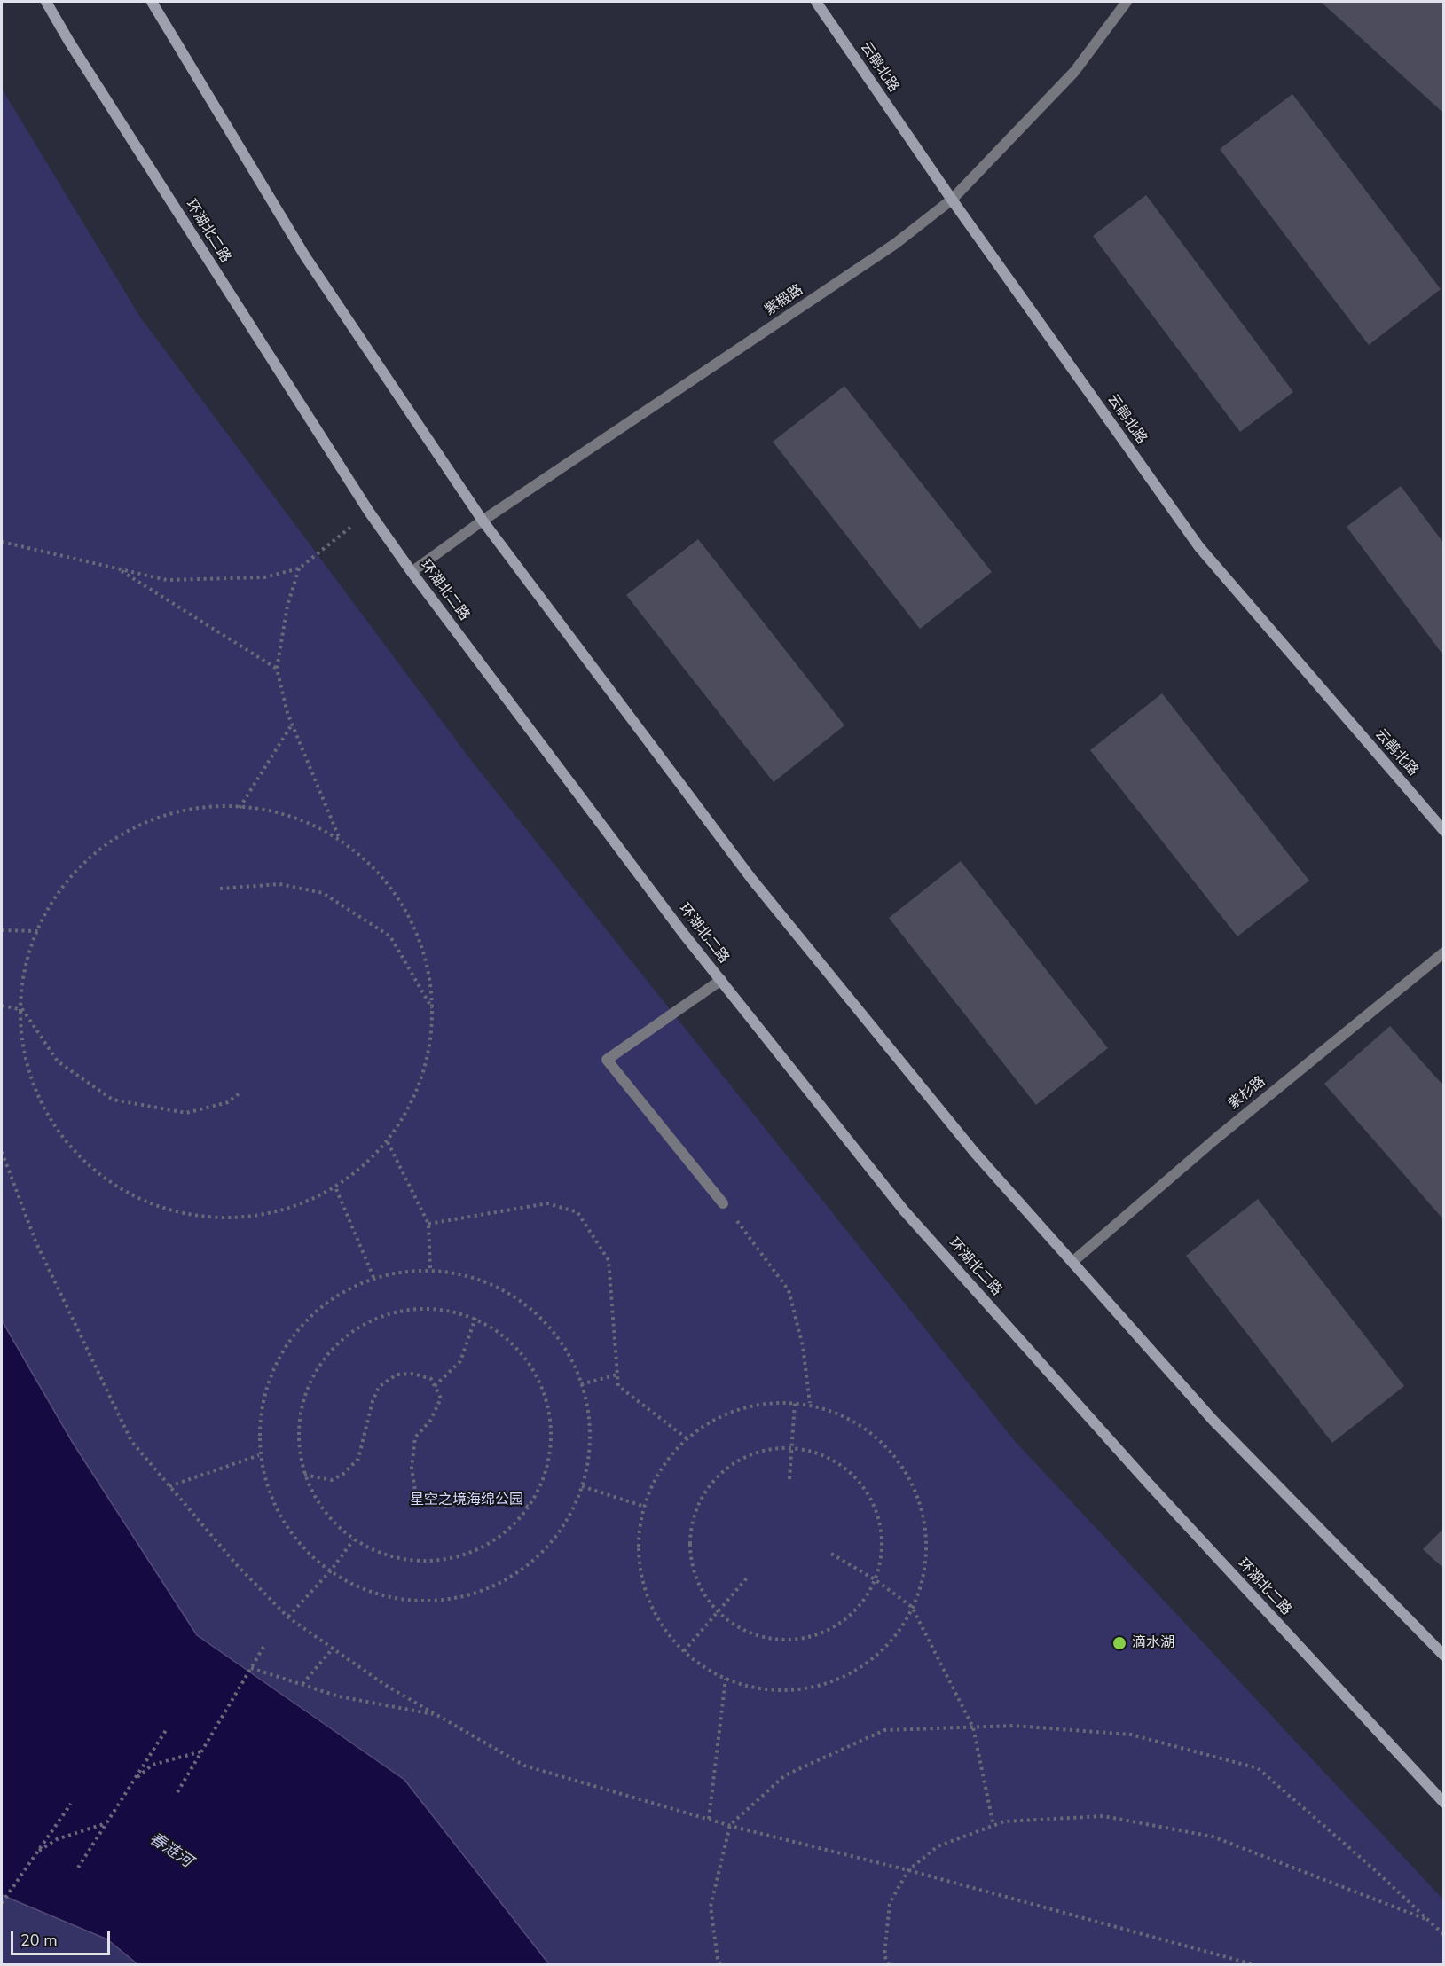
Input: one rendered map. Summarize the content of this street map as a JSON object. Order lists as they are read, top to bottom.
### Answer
{
  "streets": {
    "main road": ["云鹃北路", "环湖北二路"],
    "street": ["紫椴路", "紫杉路"]
  },
  "crossings": [
    ["云鹃北路", "紫椴路"],
    ["环湖北二路", "紫椴路"]
  ],
  "water": ["春涟河"],
  "parks": ["星空之境海绵公园"],
  "places": ["滴水湖"],
  "scale_bar": "20 m"
}
